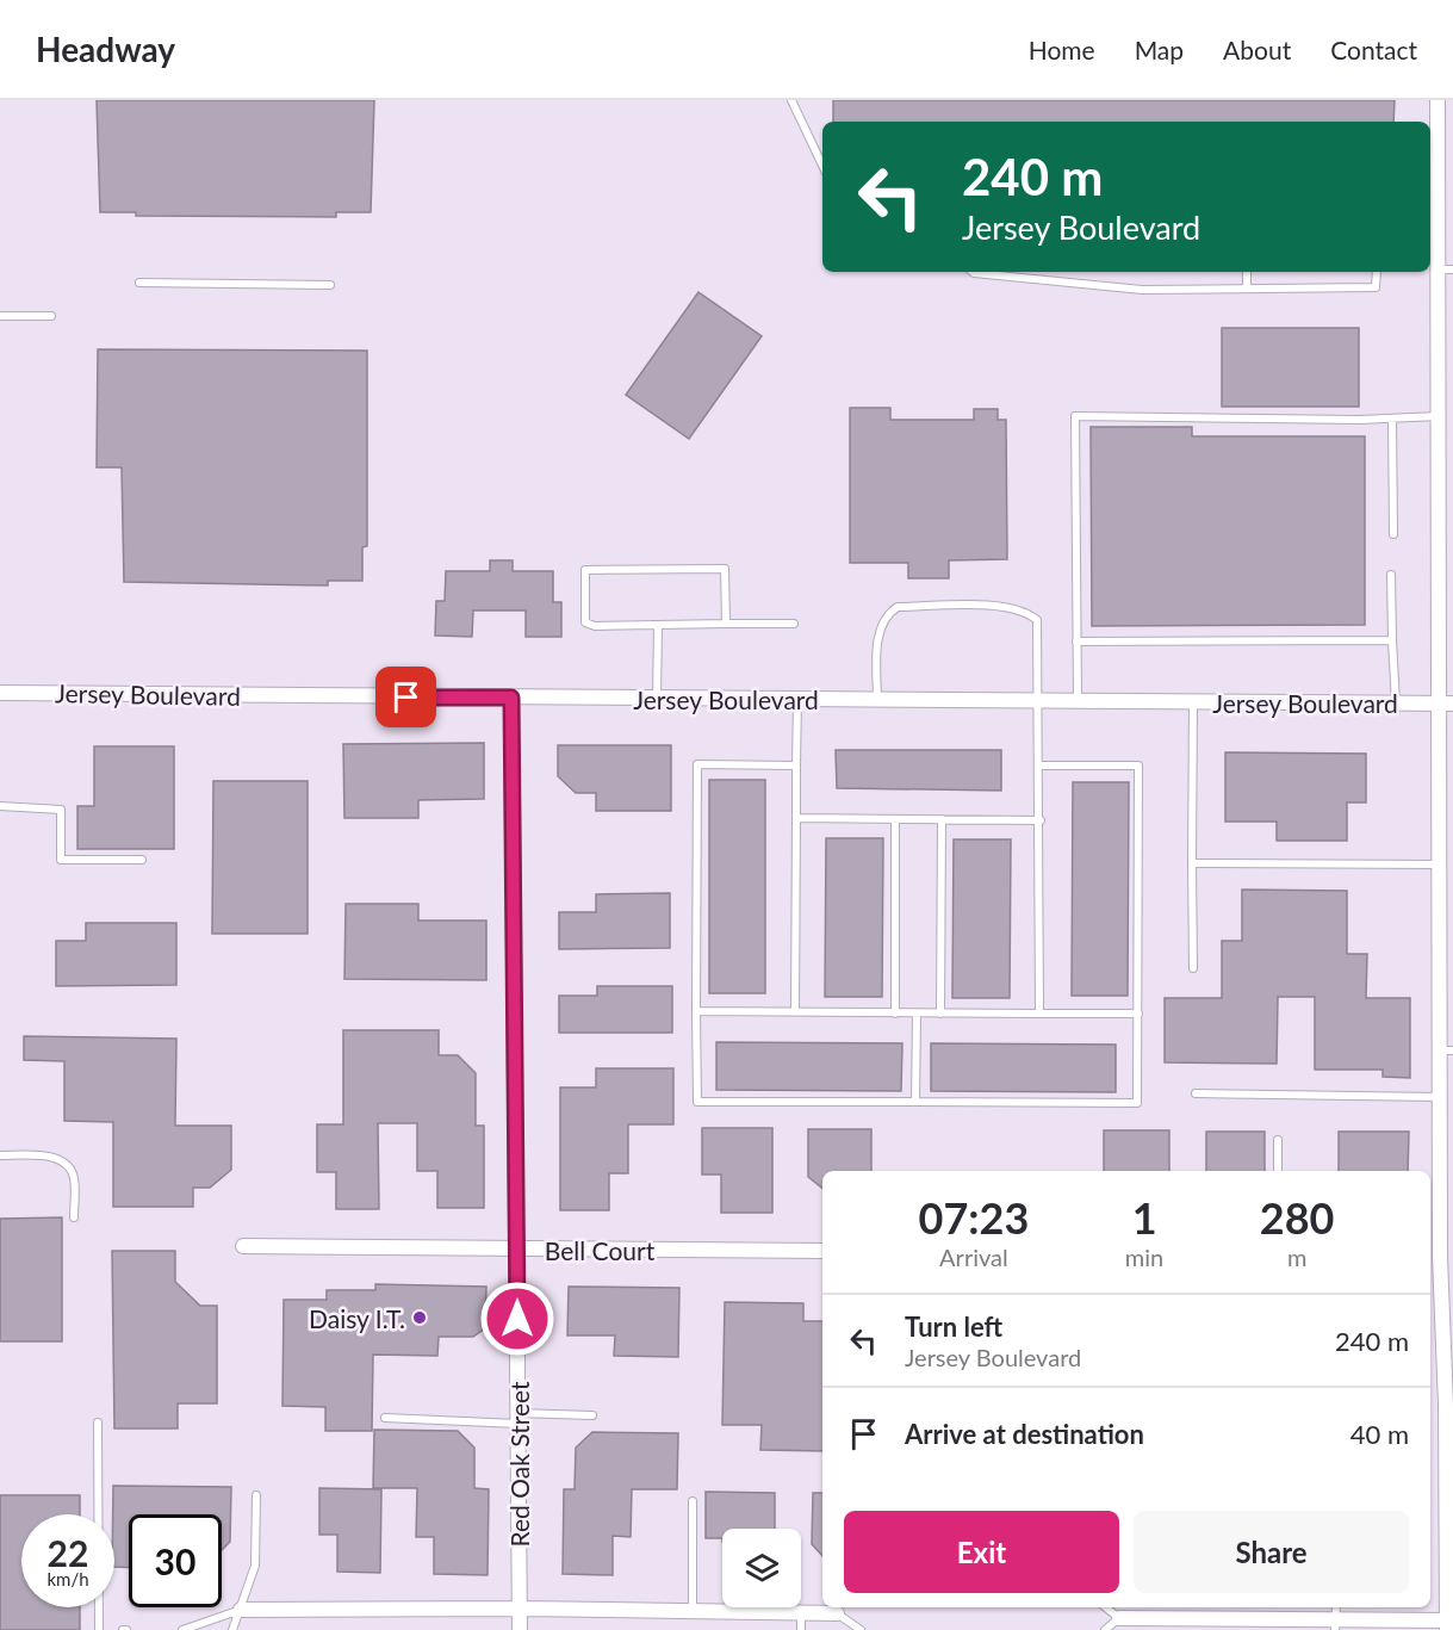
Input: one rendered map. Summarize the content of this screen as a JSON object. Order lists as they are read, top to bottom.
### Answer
{
  "streets": {
    "street": ["Jersey Boulevard", "Bell Court", "Red Oak Street"]
  },
  "crossings": [
    ["Jersey Boulevard", "Red Oak Street"],
    ["Bell Court", "Red Oak Street"]
  ],
  "places": ["Daisy I.T."],
  "page": {
    "header": "Headway",
    "nav": [
      "Home",
      "Map",
      "About",
      "Contact"
    ],
    "turn": ["240 m", "Jersey Boulevard"],
    "eta": [
      "07:23",
      "Arrival",
      "1",
      "min",
      "280",
      "m"
    ],
    "list": [
      {
        "name": "Turn left",
        "note": "Jersey Boulevard",
        "value": "240 m"
      },
      {
        "name": "Arrive at destination",
        "value": "40 m"
      }
    ],
    "buttons": ["Exit", "Share"],
    "speed": "22 km/h",
    "limit": "30"
  }
}
